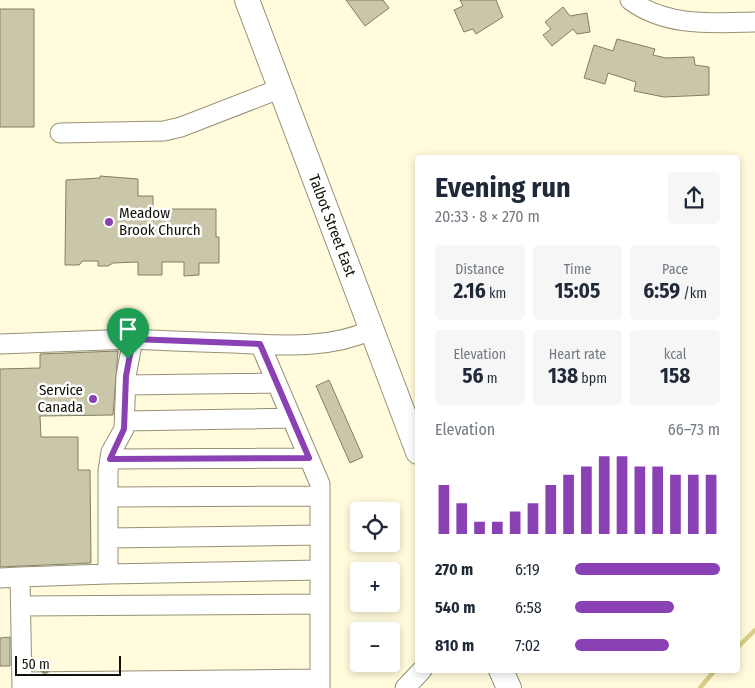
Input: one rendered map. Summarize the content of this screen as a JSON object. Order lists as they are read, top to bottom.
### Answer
{
  "streets": {
    "main road": ["Talbot Street East"]
  },
  "places": ["Meadow Brook Church", "Service Canada"],
  "scale_bar": "50 m",
  "page": {
    "heading": ["Evening run", "20:33 · 8 × 270 m"],
    "stats": [
      ["Distance", "2.16 km"],
      ["Time", "15:05"],
      ["Pace", "6:59 /km"],
      ["Elevation", "56 m"],
      ["Heart rate", "138 bpm"],
      ["kcal", "158"]
    ],
    "chart": ["Elevation", "66–73 m"],
    "map_buttons": ["+", "−"],
    "list": [
      {
        "name": "270 m",
        "note": "6:19"
      },
      {
        "name": "540 m",
        "note": "6:58"
      },
      {
        "name": "810 m",
        "note": "7:02"
      }
    ],
    "scale": "50 m"
  }
}
